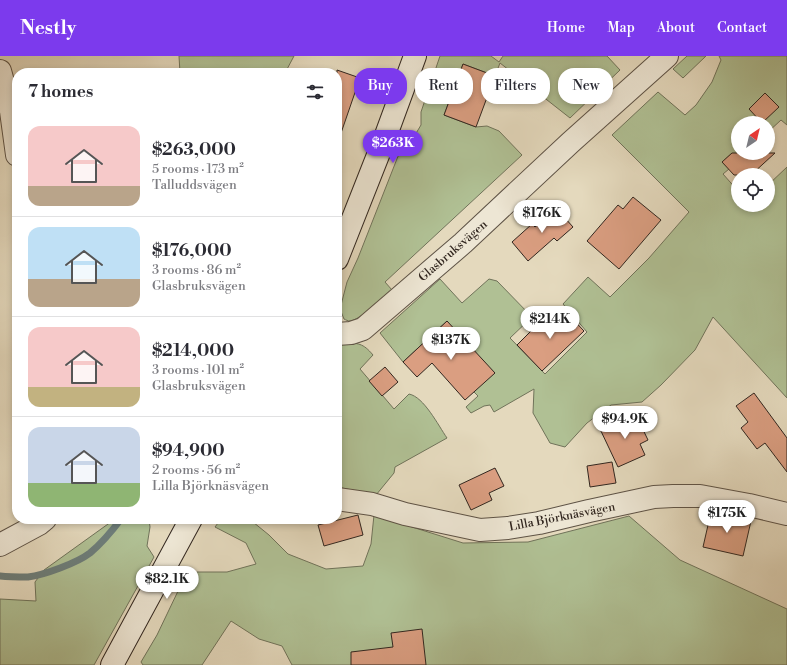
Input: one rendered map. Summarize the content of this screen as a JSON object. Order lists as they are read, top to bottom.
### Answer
{
  "streets": {
    "street": ["Glasbruksvägen", "Lilla Björknäsvägen"]
  },
  "north": "top right",
  "page": {
    "header": "Nestly",
    "nav": [
      "Home",
      "Map",
      "About",
      "Contact"
    ],
    "chip": [
      "Buy",
      "Rent",
      "Filters",
      "New"
    ],
    "heading": "7 homes",
    "list": [
      {
        "name": "$263,000",
        "note": "5 rooms · 173 m² · Talluddsvägen"
      },
      {
        "name": "$176,000",
        "note": "3 rooms · 86 m² · Glasbruksvägen"
      },
      {
        "name": "$214,000",
        "note": "3 rooms · 101 m² · Glasbruksvägen"
      },
      {
        "name": "$94,900",
        "note": "2 rooms · 56 m² · Lilla Björknäsvägen"
      }
    ],
    "price": [
      "$263K",
      "$176K",
      "$214K",
      "$137K",
      "$94.9K",
      "$175K",
      "$82.1K"
    ]
  }
}
